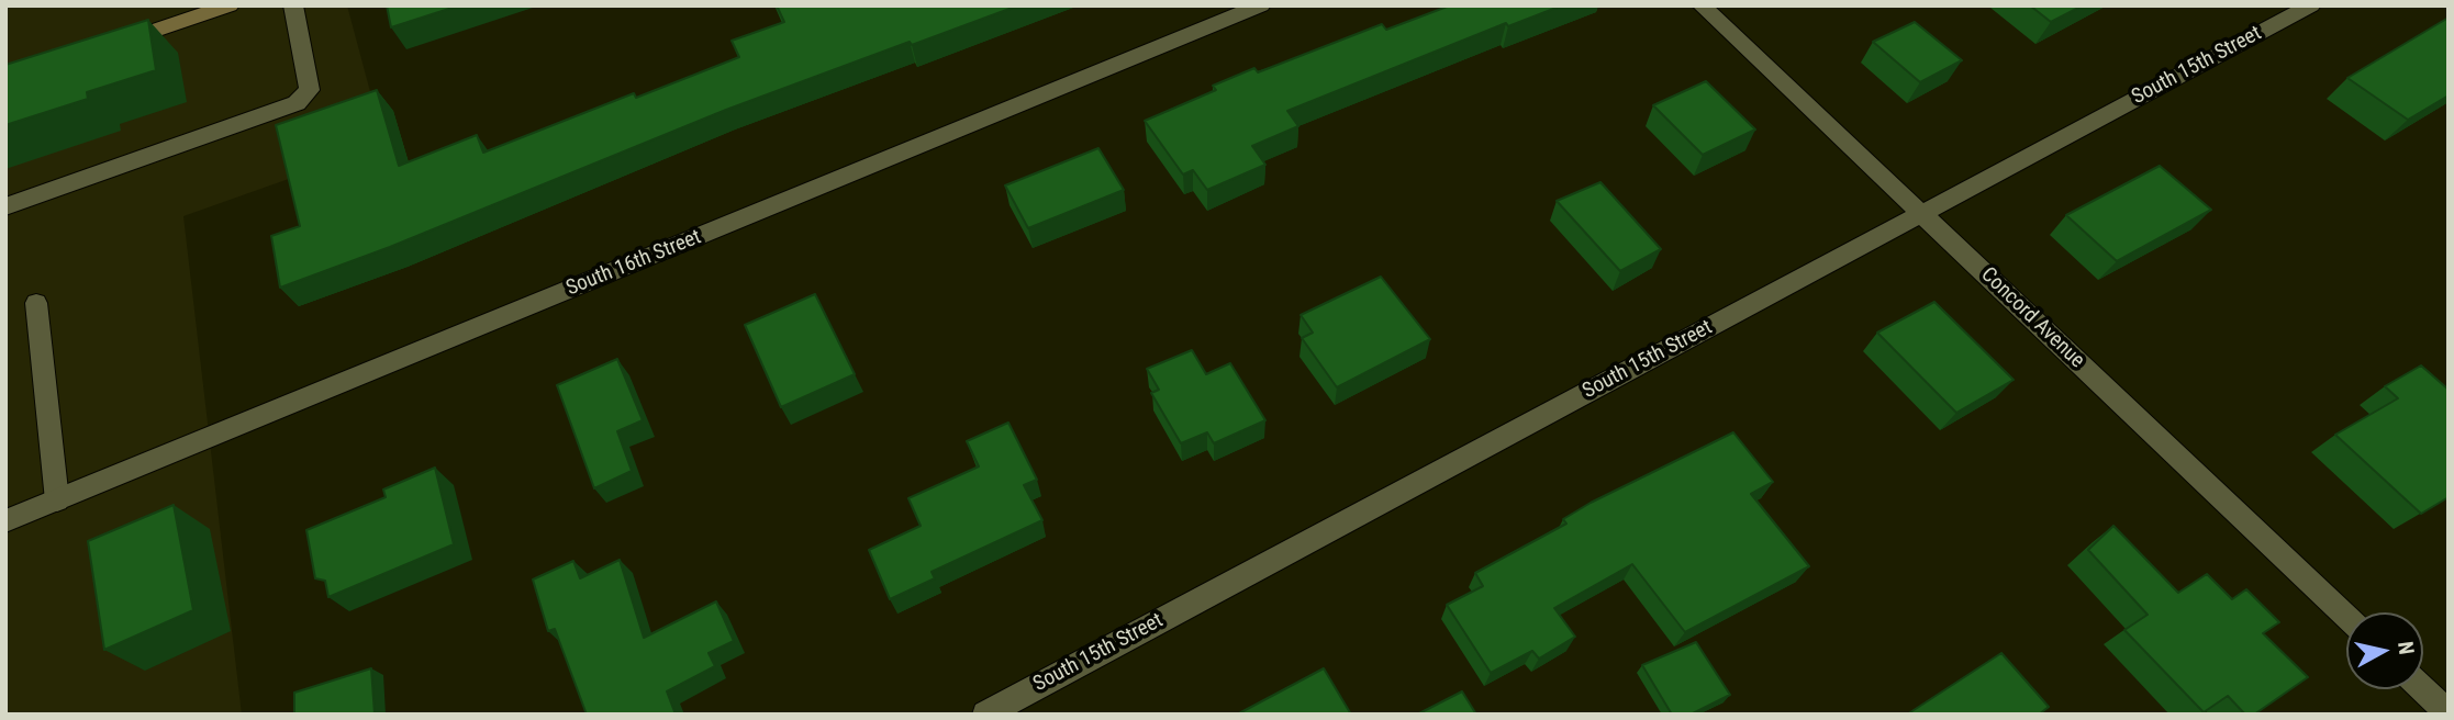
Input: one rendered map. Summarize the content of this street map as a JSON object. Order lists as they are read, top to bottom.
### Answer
{
  "streets": {
    "street": ["South 15th Street", "South 16th Street", "Concord Avenue"]
  },
  "crossings": [
    ["South 15th Street", "Concord Avenue"]
  ],
  "north": "right"
}
